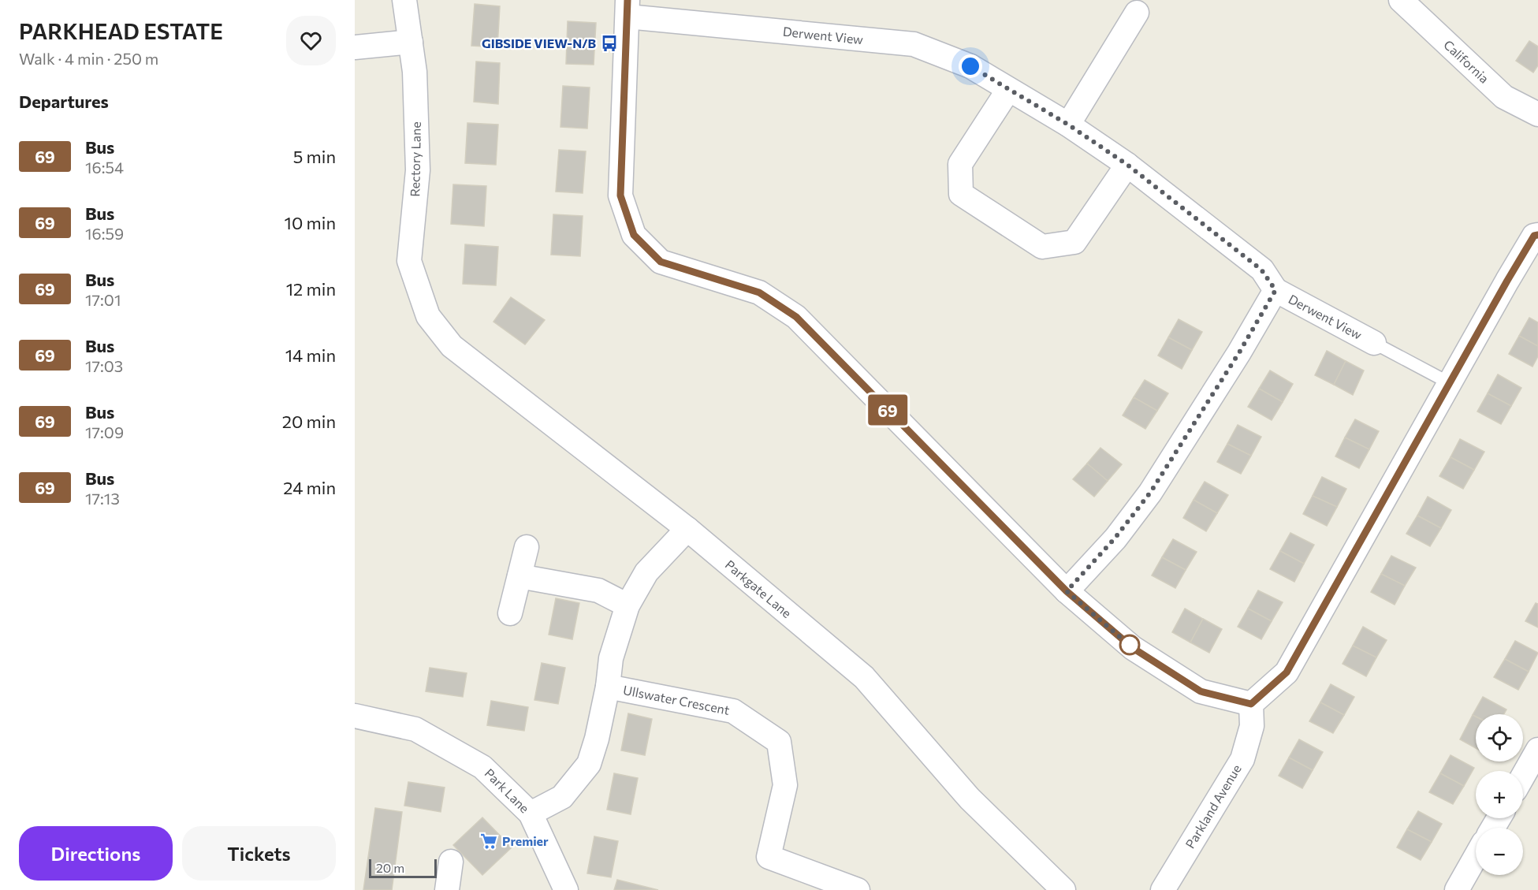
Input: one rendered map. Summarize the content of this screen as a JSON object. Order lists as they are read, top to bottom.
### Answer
{
  "streets": {
    "street": [
      "Derwent View",
      "California",
      "Rectory Lane",
      "Parkgate Lane",
      "Ullswater Crescent",
      "Park Lane",
      "Parkland Avenue"
    ]
  },
  "crossings": [
    ["Rectory Lane", "Parkgate Lane"]
  ],
  "places": {
    "bus stop": ["GIBSIDE VIEW-N/B"],
    "supermarket": ["Premier"]
  },
  "lines": ["bus line 69"],
  "scale_bar": "20 m",
  "page": {
    "heading": [
      ["PARKHEAD ESTATE", "Walk · 4 min · 250 m"],
      "Departures"
    ],
    "on_map": "69",
    "list": [
      {
        "mark": "69",
        "name": "Bus",
        "note": "16:54",
        "value": "5 min"
      },
      {
        "mark": "69",
        "name": "Bus",
        "note": "16:59",
        "value": "10 min"
      },
      {
        "mark": "69",
        "name": "Bus",
        "note": "17:01",
        "value": "12 min"
      },
      {
        "mark": "69",
        "name": "Bus",
        "note": "17:03",
        "value": "14 min"
      },
      {
        "mark": "69",
        "name": "Bus",
        "note": "17:09",
        "value": "20 min"
      },
      {
        "mark": "69",
        "name": "Bus",
        "note": "17:13",
        "value": "24 min"
      }
    ],
    "map_buttons": ["+", "−"],
    "buttons": ["Directions", "Tickets"],
    "scale": "20 m"
  }
}
